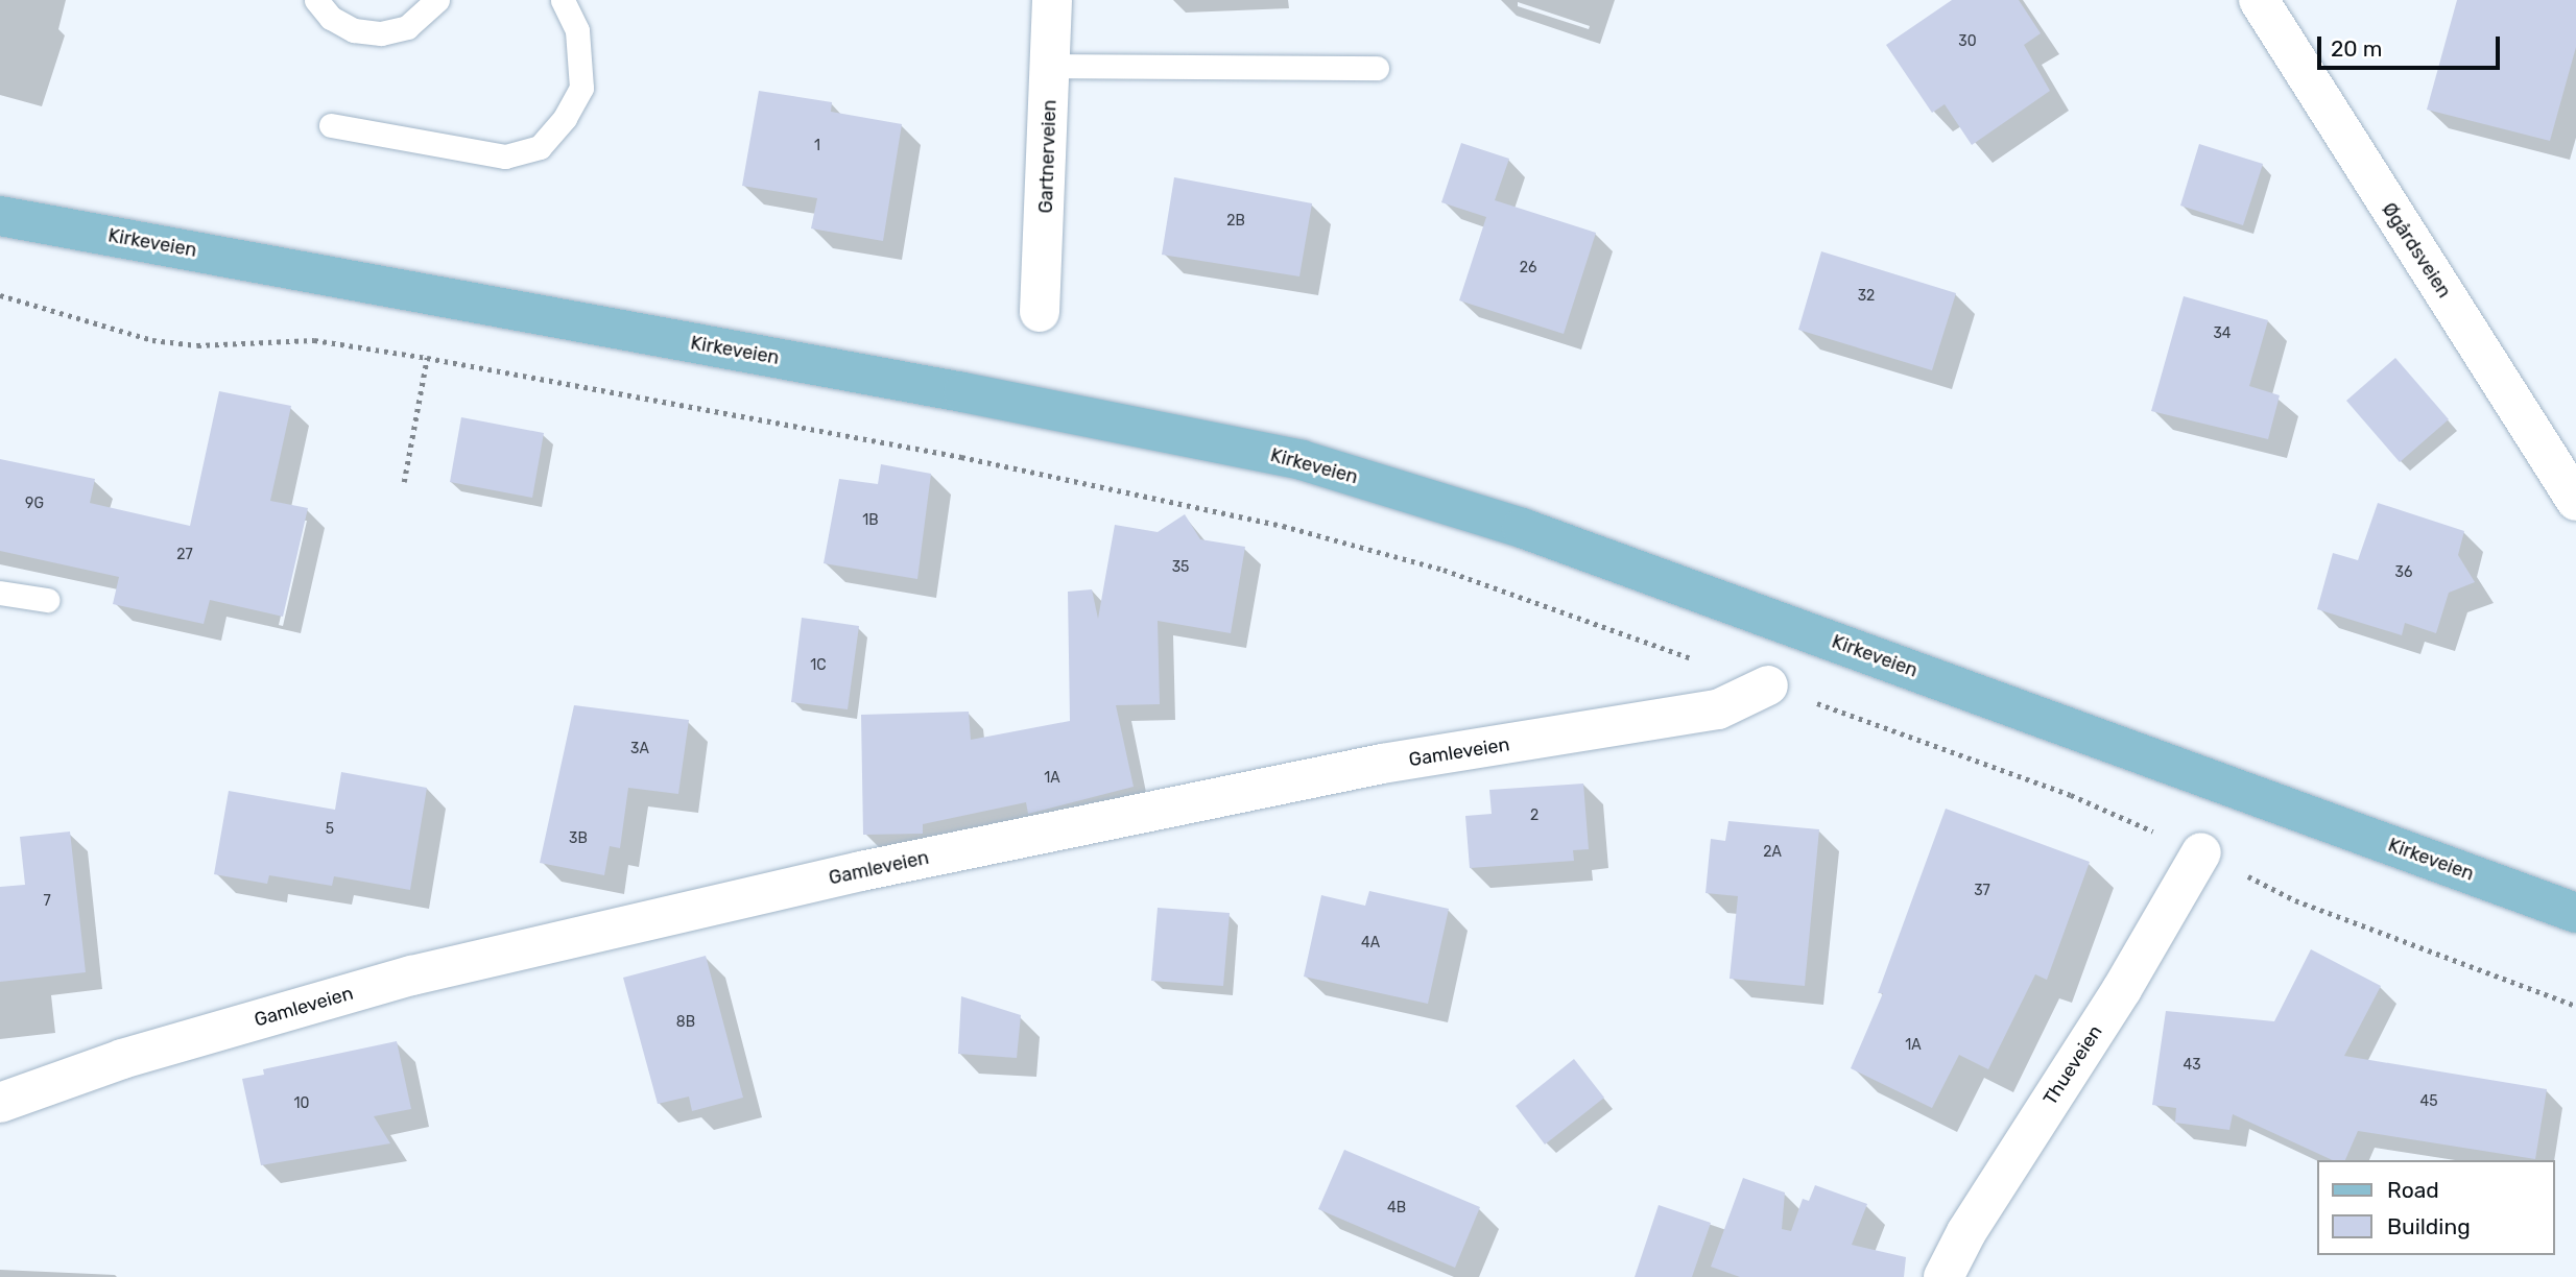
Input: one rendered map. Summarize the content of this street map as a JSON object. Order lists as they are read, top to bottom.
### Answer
{
  "streets": {
    "main road": ["Kirkeveien"],
    "street": [
      "Gartnerveien",
      "Øgårdsveien",
      "Gamleveien",
      "Thueveien"
    ]
  },
  "house_numbers": [
    "30",
    "1",
    "2B",
    "26",
    "32",
    "34",
    "9G",
    "1B",
    "27",
    "35",
    "36",
    "1C",
    "3A",
    "1A",
    "2",
    "5",
    "3B",
    "2A",
    "37",
    "7",
    "4A",
    "8B",
    "1A",
    "43",
    "45",
    "10",
    "4B"
  ],
  "legend": ["Road", "Building"],
  "scale_bar": "20 m"
}
